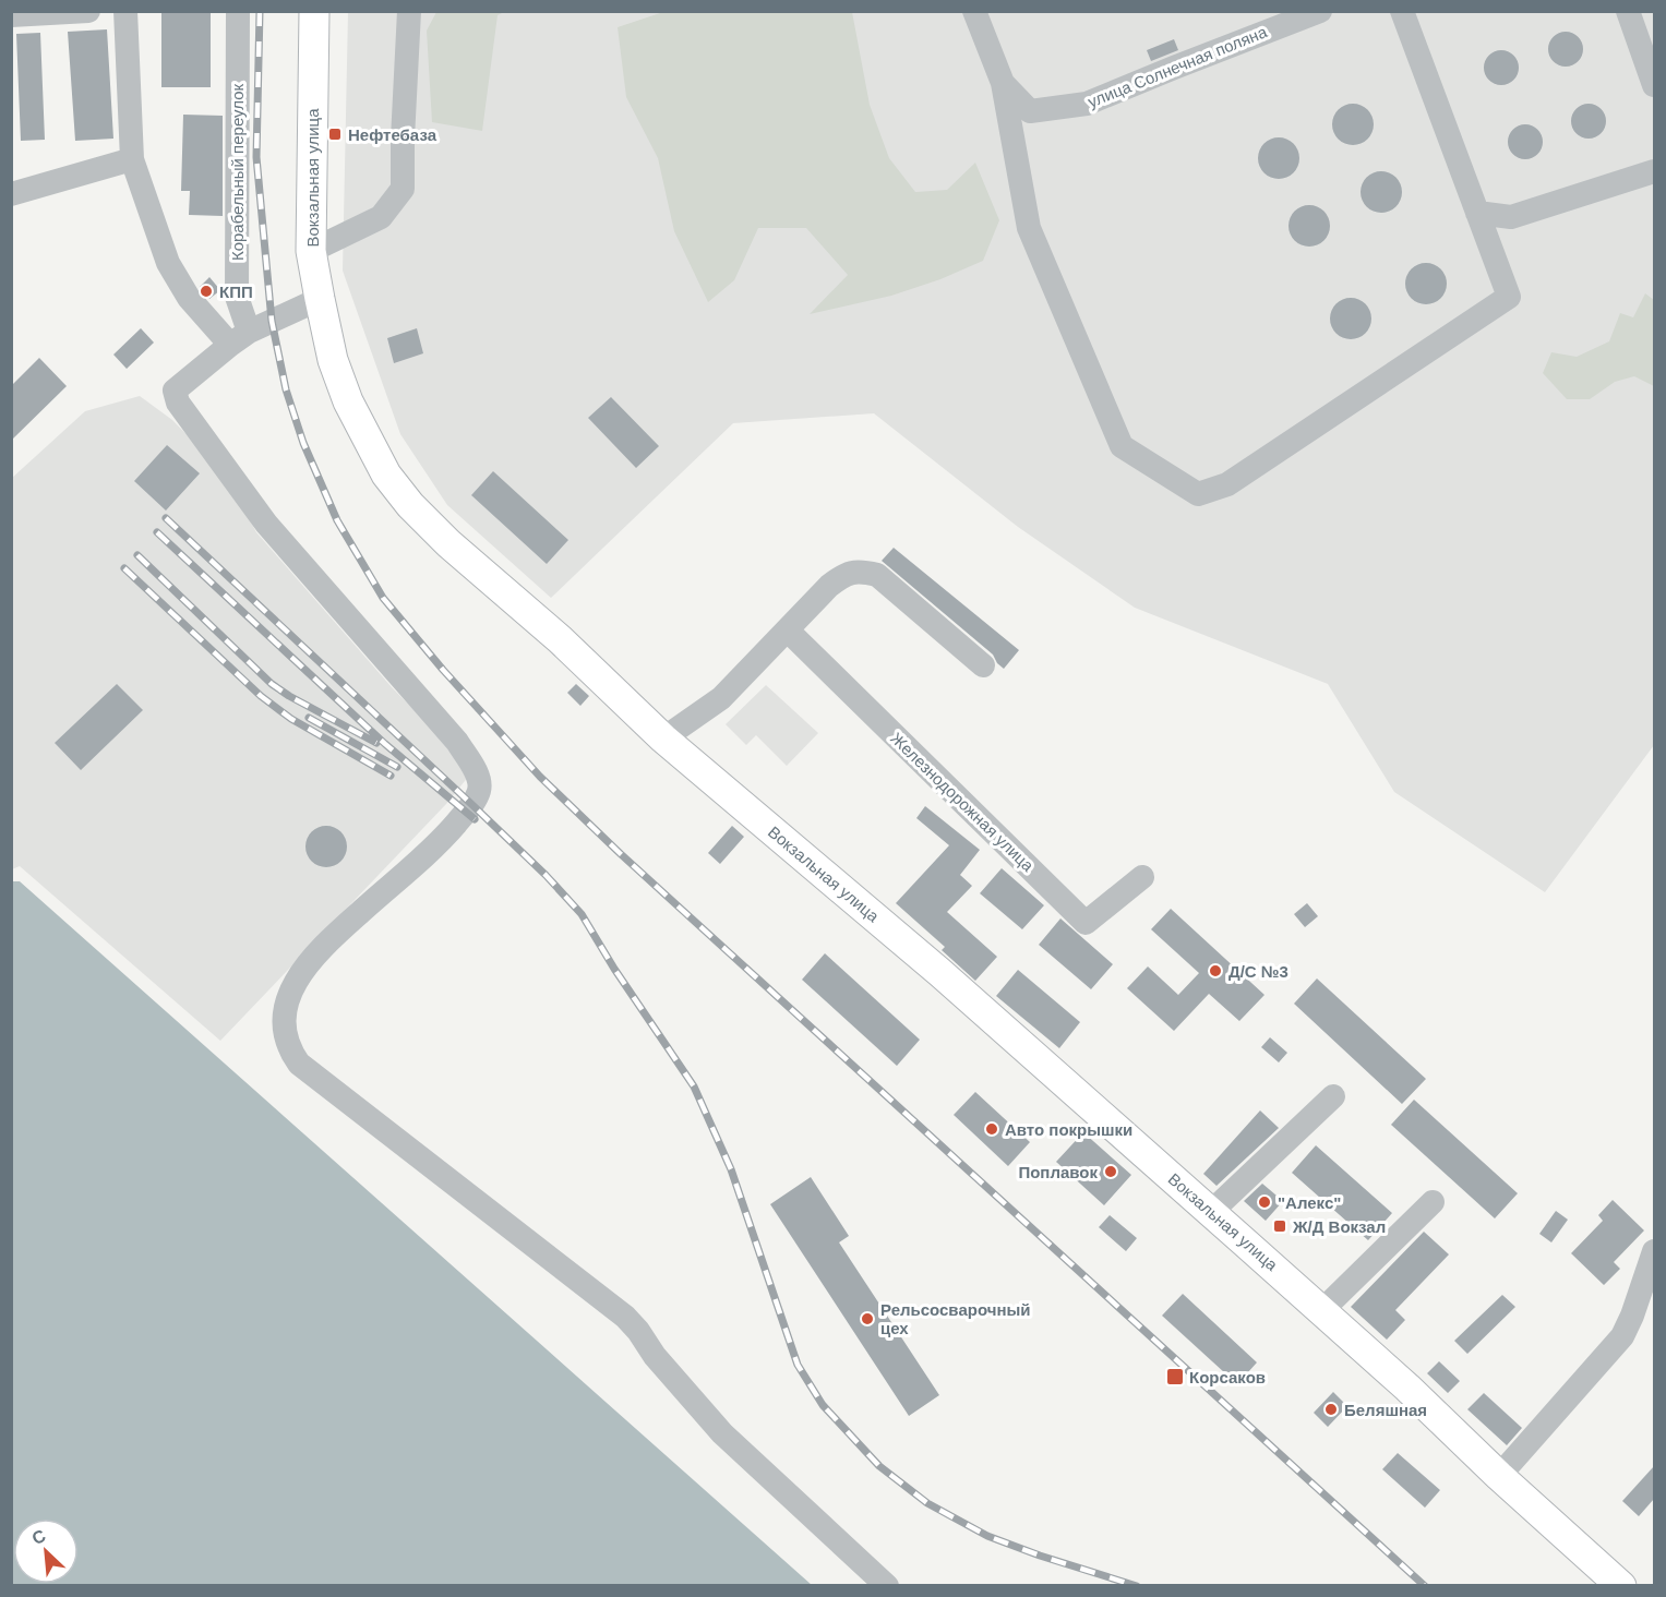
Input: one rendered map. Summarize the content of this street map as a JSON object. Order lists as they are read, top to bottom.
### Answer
{
  "streets": {
    "main road": ["Вокзальная улица"],
    "street": ["улица Солнечная поляна", "Корабельный переулок", "Железнодорожная улица"]
  },
  "places": {
    "transit": ["Нефтебаза", "Ж/Д Вокзал", "Корсаков"],
    "other": [
      "КПП",
      "Д/С №3",
      "Авто покрышки",
      "Поплавок",
      "\"Алекс\"",
      "Рельсосварочный цех",
      "Беляшная"
    ]
  },
  "north": "top left"
}
